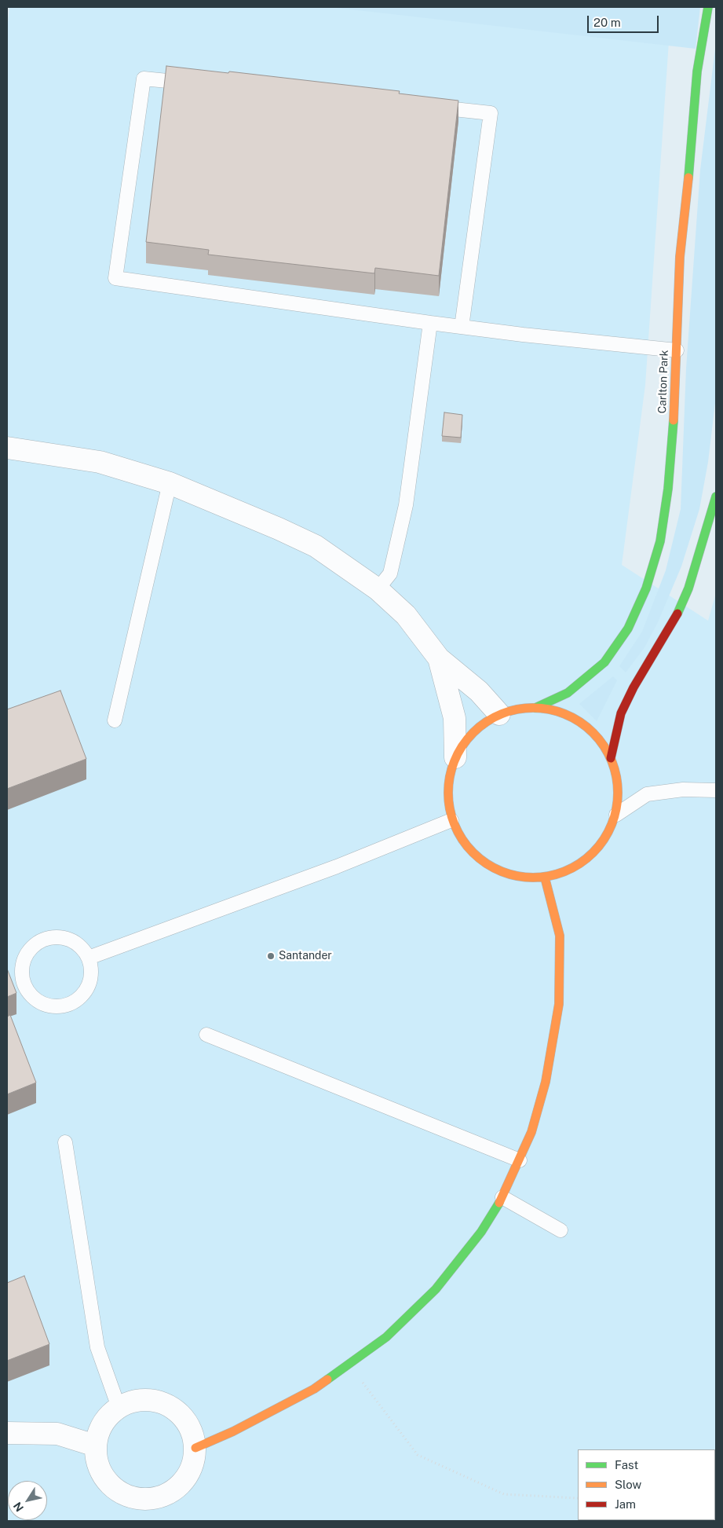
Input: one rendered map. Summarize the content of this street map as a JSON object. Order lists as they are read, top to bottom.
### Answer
{
  "streets": {
    "street": ["Carlton Park"]
  },
  "places": ["Santander"],
  "legend": ["Fast", "Slow", "Jam"],
  "scale_bar": "20 m",
  "north": "bottom left"
}
